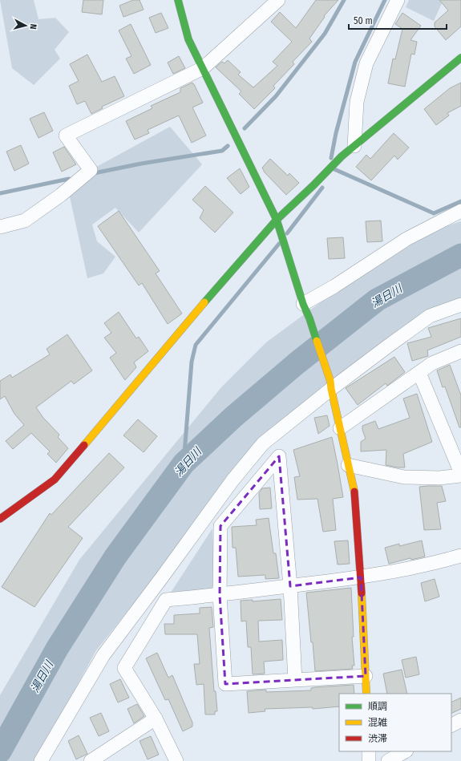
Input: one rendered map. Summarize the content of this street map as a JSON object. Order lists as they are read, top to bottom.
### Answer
{
  "water": ["湯日川"],
  "legend": ["順調", "混雑", "渋滞"],
  "scale_bar": "50 m",
  "north": "right"
}
